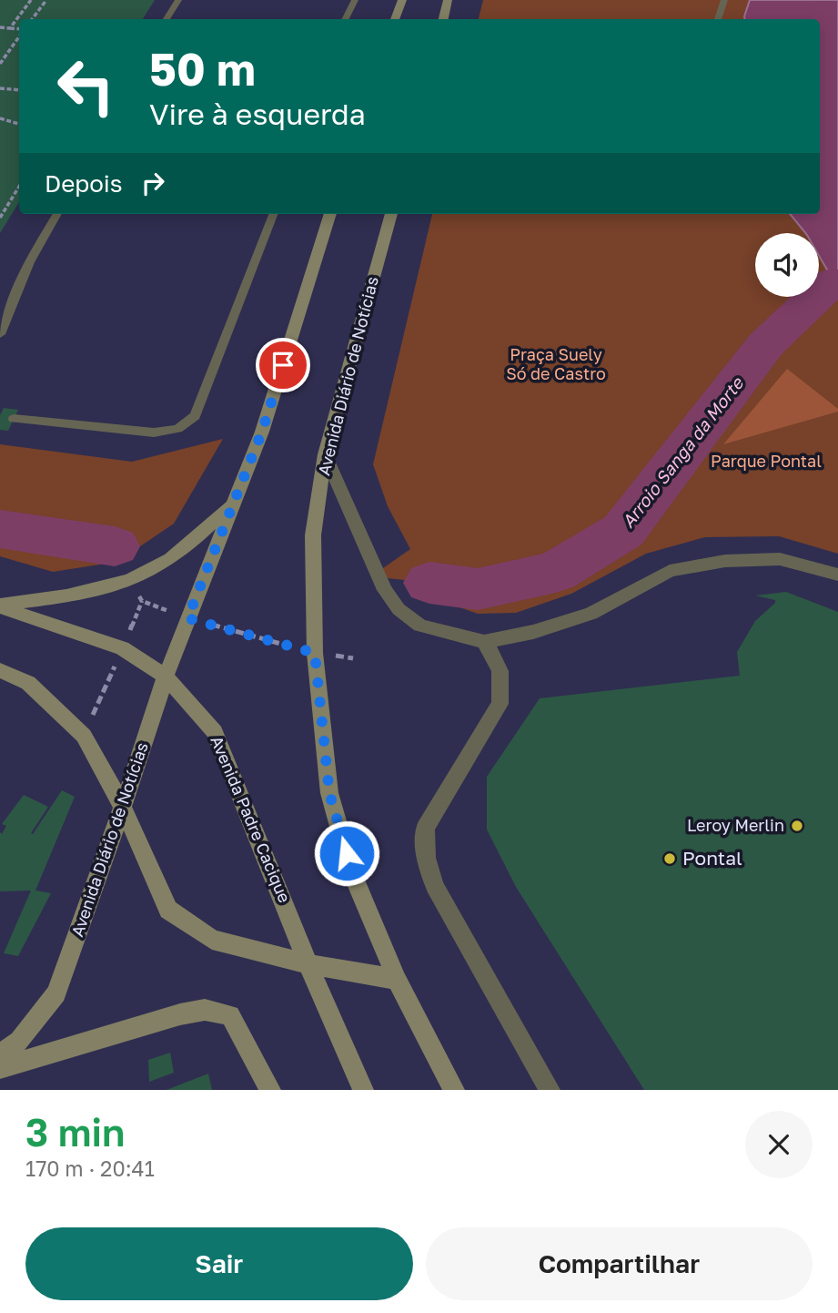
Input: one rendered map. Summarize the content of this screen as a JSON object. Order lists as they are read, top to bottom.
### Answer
{
  "streets": {
    "main road": ["Avenida Diário de Notícias", "Avenida Padre Cacique"]
  },
  "crossings": [
    ["Avenida Diário de Notícias", "Avenida Padre Cacique"]
  ],
  "water": ["Arroio Sanga da Morte"],
  "parks": ["Praça Suely Só de Castro", "Parque Pontal"],
  "places": ["Leroy Merlin", "Pontal"],
  "page": {
    "turn": ["50 m", "Vire à esquerda"],
    "then": "Depois",
    "heading": ["3 min", "170 m · 20:41"],
    "buttons": ["Sair", "Compartilhar"]
  }
}
